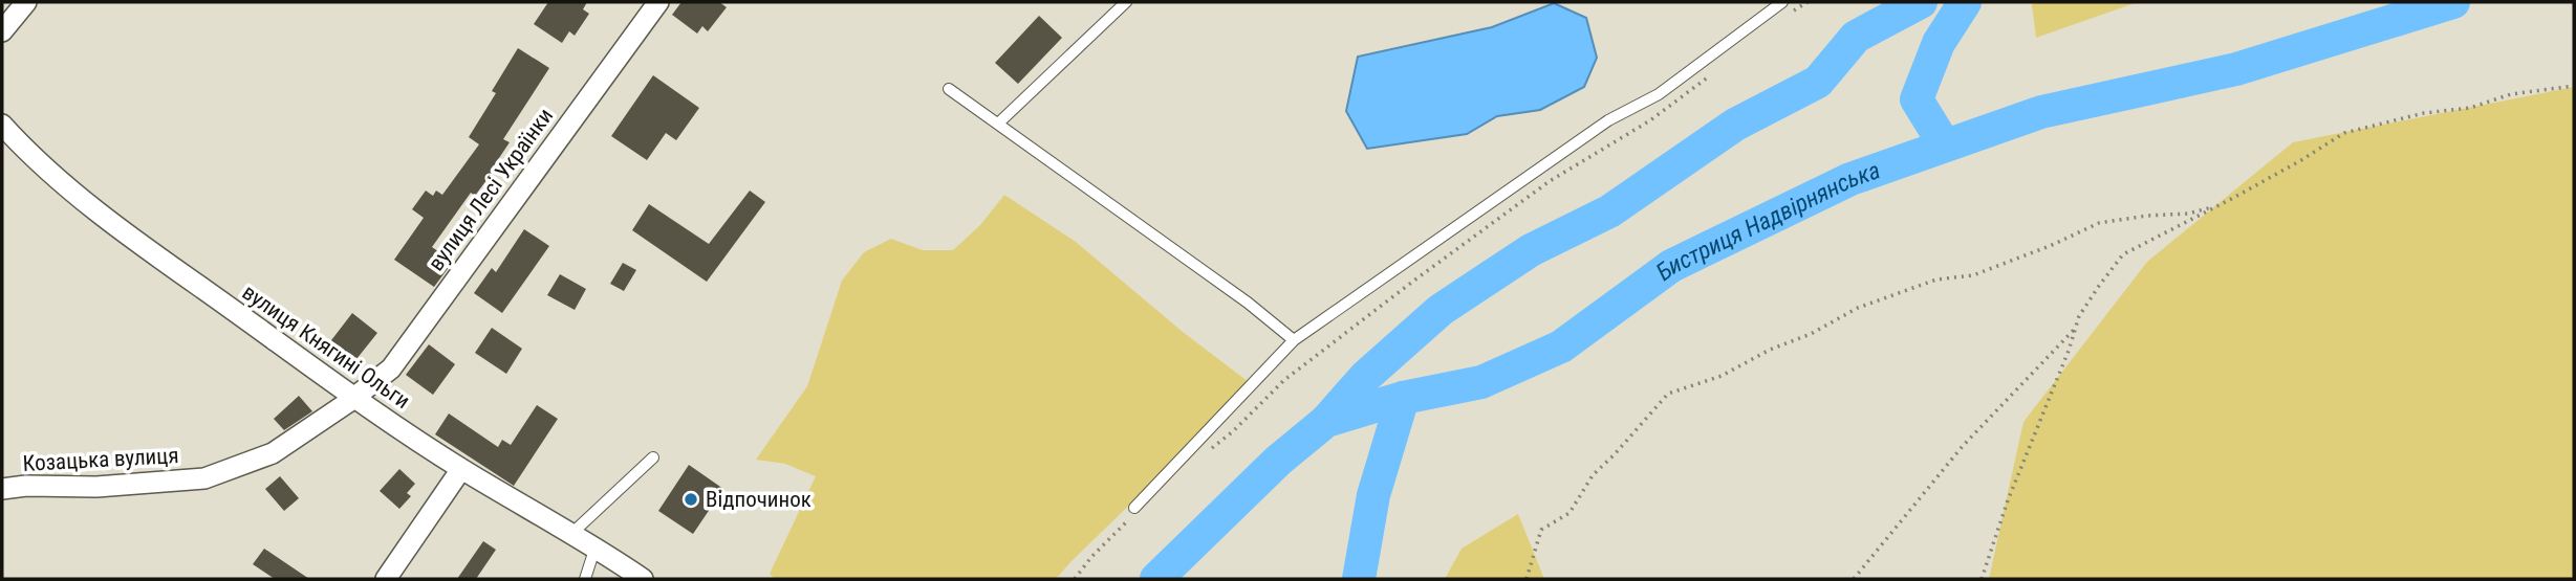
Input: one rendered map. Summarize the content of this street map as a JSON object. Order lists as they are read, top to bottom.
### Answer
{
  "streets": {
    "street": ["вулиця Лесі Українки", "вулиця Княгині Ольги", "Козацька вулиця"]
  },
  "crossings": [
    ["вулиця Лесі Українки", "вулиця Княгині Ольги"],
    ["вулиця Лесі Українки", "Козацька вулиця"],
    ["вулиця Княгині Ольги", "Козацька вулиця"]
  ],
  "water": ["Бистриця Надвірнянська"],
  "places": ["Відпочинок"]
}
